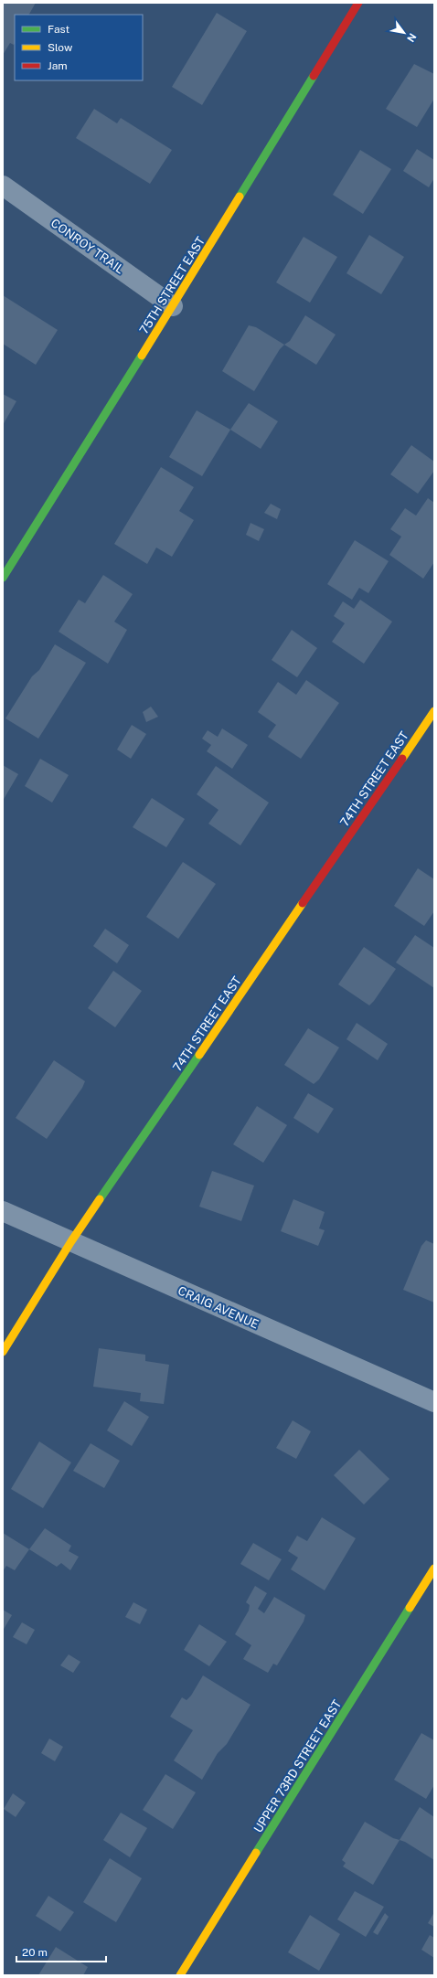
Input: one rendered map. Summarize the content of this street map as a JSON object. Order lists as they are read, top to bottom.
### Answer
{
  "streets": {
    "street": [
      "CONROY TRAIL",
      "75TH STREET EAST",
      "74TH STREET EAST",
      "CRAIG AVENUE",
      "UPPER 73RD STREET EAST"
    ]
  },
  "crossings": [
    ["CONROY TRAIL", "75TH STREET EAST"],
    ["74TH STREET EAST", "CRAIG AVENUE"]
  ],
  "legend": ["Fast", "Slow", "Jam"],
  "scale_bar": "20 m",
  "north": "bottom right"
}
